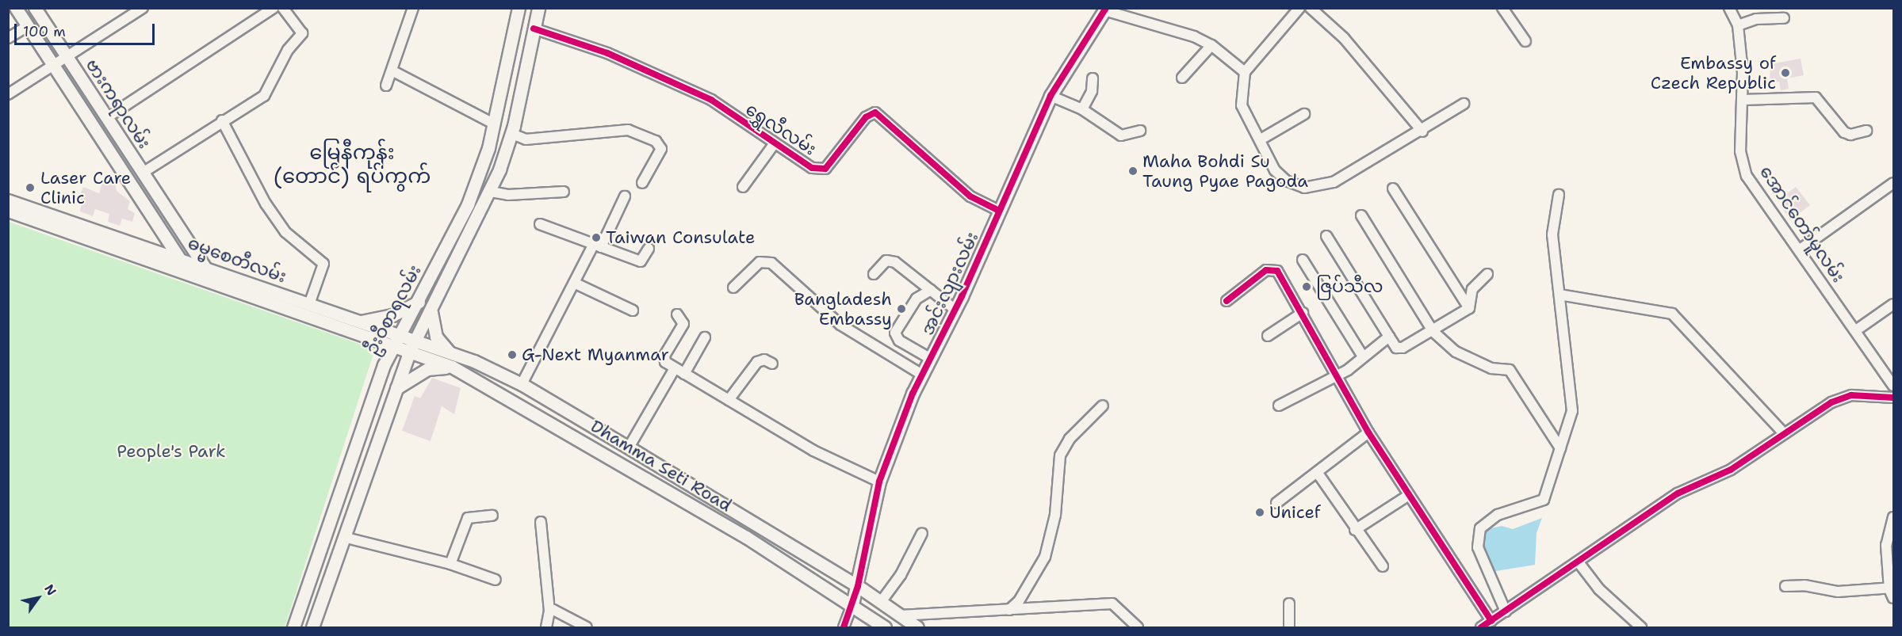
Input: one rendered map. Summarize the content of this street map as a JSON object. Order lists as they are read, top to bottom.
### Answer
{
  "streets": {
    "main road": [
      "ဗားကရာလမ်း",
      "ဓမ္မစေတီလမ်း",
      "အင်းလျားလမ်း",
      "ဦးဝီစာရလမ်း",
      "Dhamma Seti Road"
    ],
    "street": ["ရွှေလီလမ်း", "အောင်တော်မူလမ်း"]
  },
  "crossings": [
    ["ဗားကရာလမ်း", "ဓမ္မစေတီလမ်း"],
    ["ရွှေလီလမ်း", "အင်းလျားလမ်း"],
    ["ရွှေလီလမ်း", "ဦးဝီစာရလမ်း"],
    ["ဓမ္မစေတီလမ်း", "ဦးဝီစာရလမ်း"],
    ["ဓမ္မစေတီလမ်း", "Dhamma Seti Road"],
    ["အင်းလျားလမ်း", "Dhamma Seti Road"],
    ["ဦးဝီစာရလမ်း", "Dhamma Seti Road"]
  ],
  "districts": ["မြေနီကုန်း (တောင်) ရပ်ကွက်"],
  "parks": ["People's Park"],
  "places": [
    "Embassy of Czech Republic",
    "Maha Bohdi Su Taung Pyae Pagoda",
    "Laser Care Clinic",
    "Taiwan Consulate",
    "ဇြပ်သီလ",
    "Bangladesh Embassy",
    "G-Next Myanmar",
    "Unicef"
  ],
  "scale_bar": "100 m",
  "north": "top right"
}
